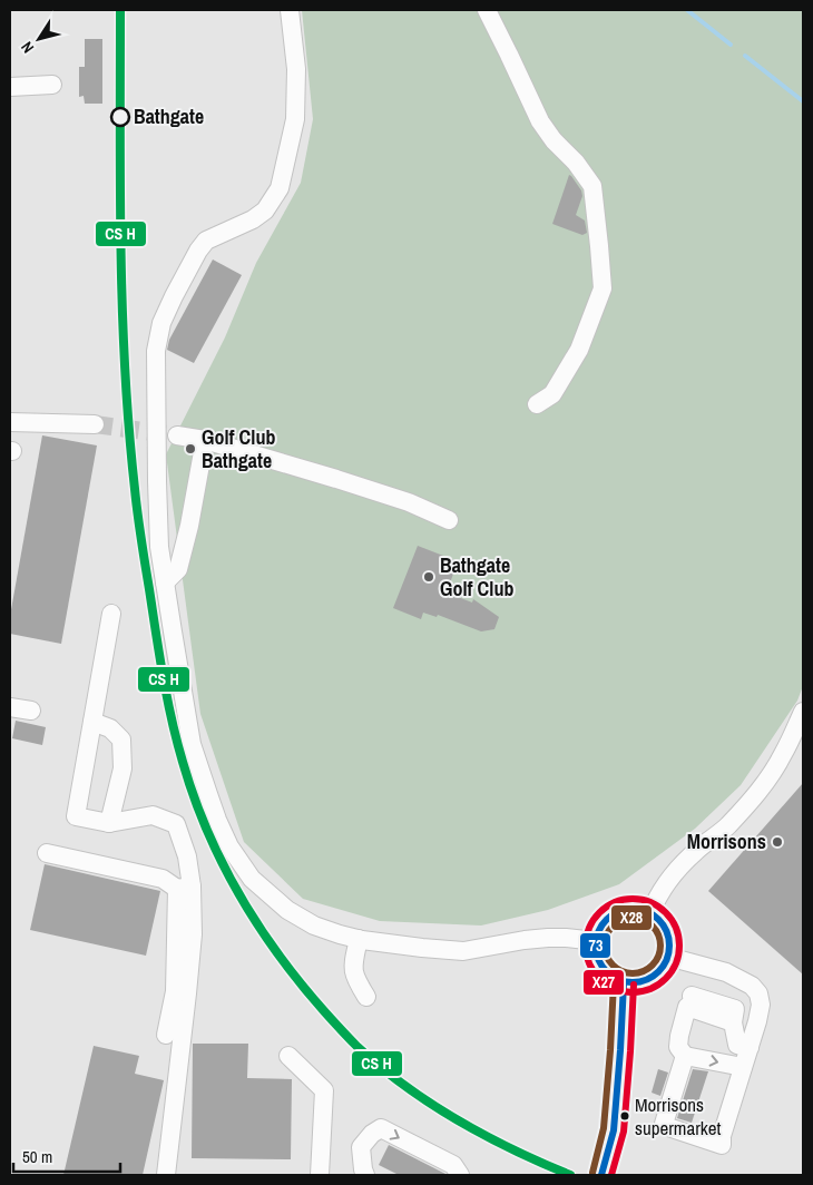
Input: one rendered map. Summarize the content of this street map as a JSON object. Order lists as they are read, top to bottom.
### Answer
{
  "places": [
    "Bathgate",
    "Golf Club Bathgate",
    "Bathgate Golf Club",
    "Morrisons",
    "Morrisons supermarket"
  ],
  "lines": ["transit line X27", "transit line 73", "transit line X28"],
  "scale_bar": "50 m",
  "north": "bottom left"
}
